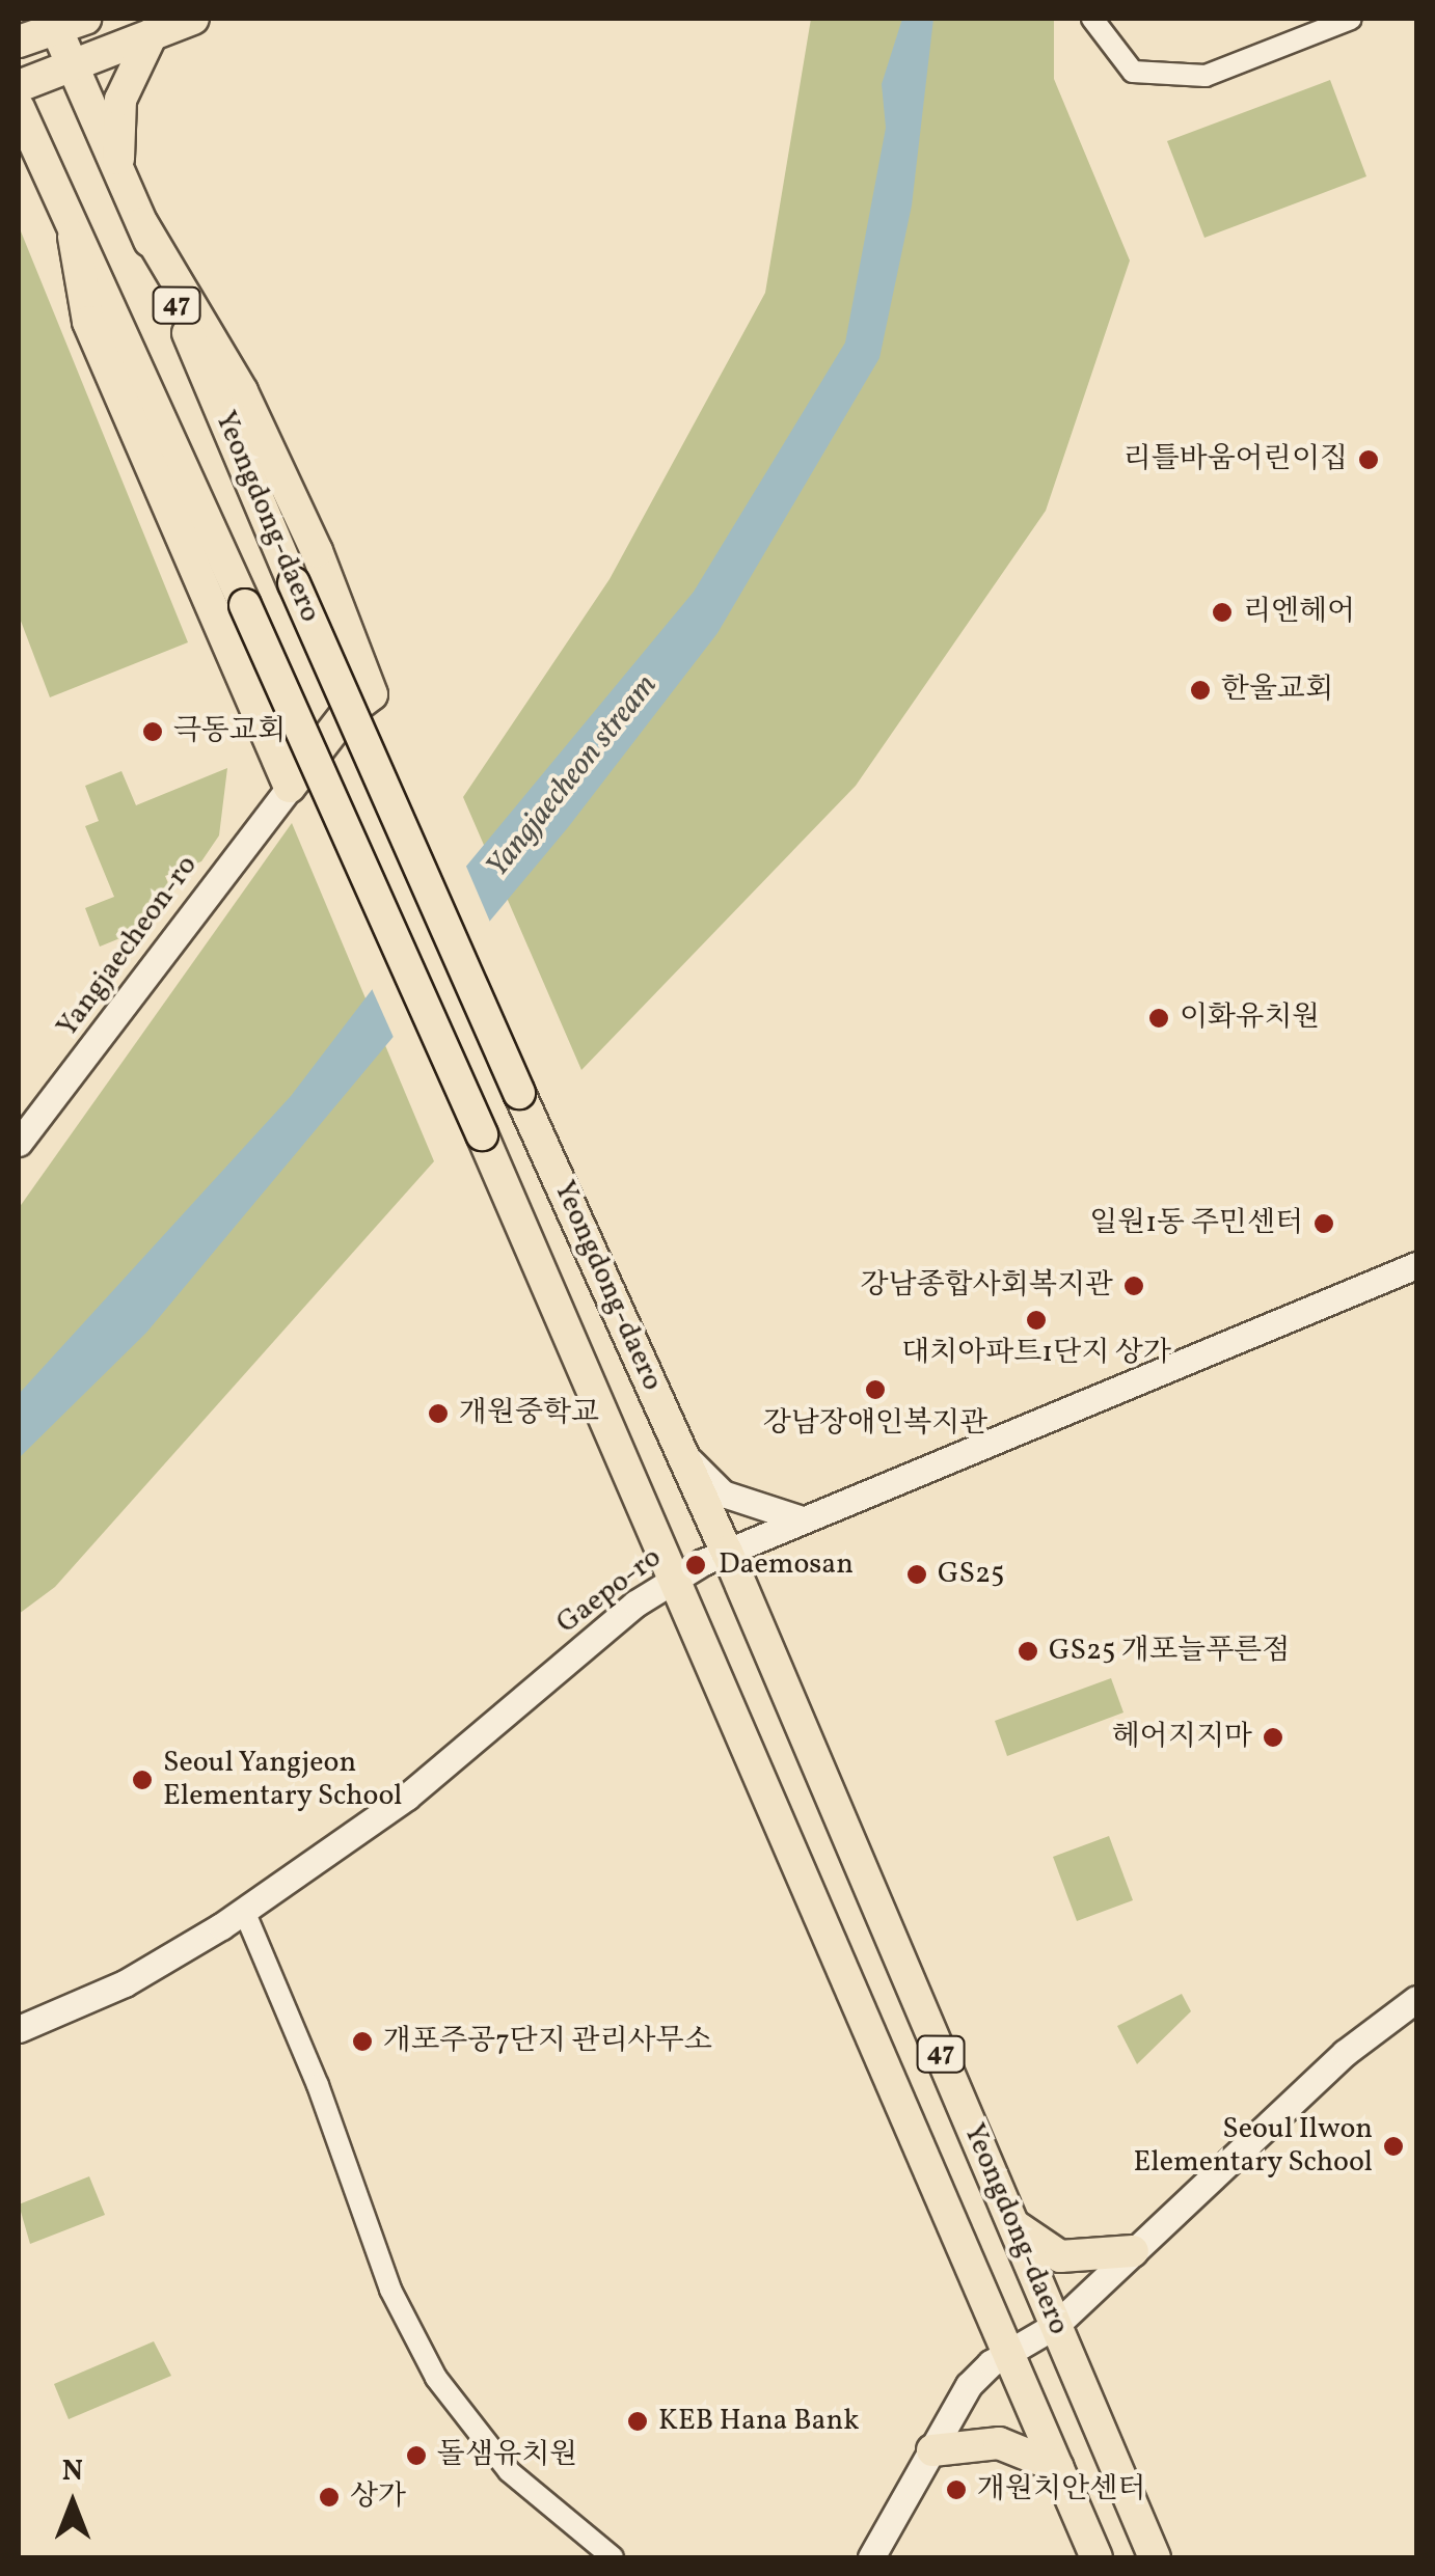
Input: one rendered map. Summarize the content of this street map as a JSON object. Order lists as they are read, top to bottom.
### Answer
{
  "streets": {
    "main road": ["47", "Yeongdong-daero"],
    "street": ["Yangjaecheon-ro", "Gaepo-ro"]
  },
  "crossings": [
    ["Yeongdong-daero", "Gaepo-ro"]
  ],
  "water": ["Yangjaecheon stream"],
  "places": [
    "리틀바움어린이집",
    "리엔헤어",
    "한울교회",
    "극동교회",
    "이화유치원",
    "일원1동 주민센터",
    "강남종합사회복지관",
    "대치아파트1단지 상가",
    "강남장애인복지관",
    "개원중학교",
    "Daemosan",
    "GS25",
    "GS25 개포늘푸른점",
    "헤어지지마",
    "Seoul Yangjeon Elementary School",
    "개포주공7단지 관리사무소",
    "Seoul Ilwon Elementary School",
    "KEB Hana Bank",
    "돌샘유치원",
    "개원치안센터",
    "상가"
  ],
  "north": "top"
}
